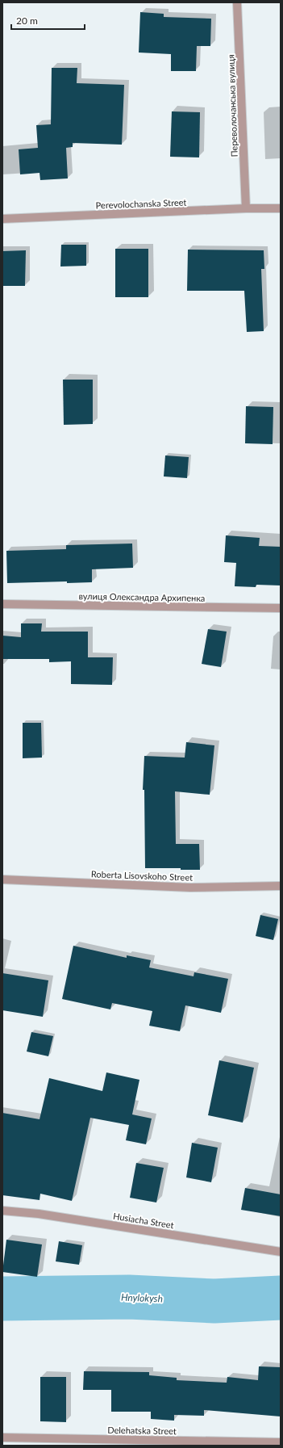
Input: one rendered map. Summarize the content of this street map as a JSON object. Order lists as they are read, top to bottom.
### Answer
{
  "streets": {
    "street": [
      "Переволочанська вулиця",
      "Perevolochanska Street",
      "вулиця Олександра Архипенка",
      "Roberta Lisovskoho Street",
      "Husiacha Street",
      "Delehatska Street"
    ]
  },
  "crossings": [
    ["Переволочанська вулиця", "Perevolochanska Street"]
  ],
  "water": ["Hnylokysh"],
  "scale_bar": "20 m"
}
